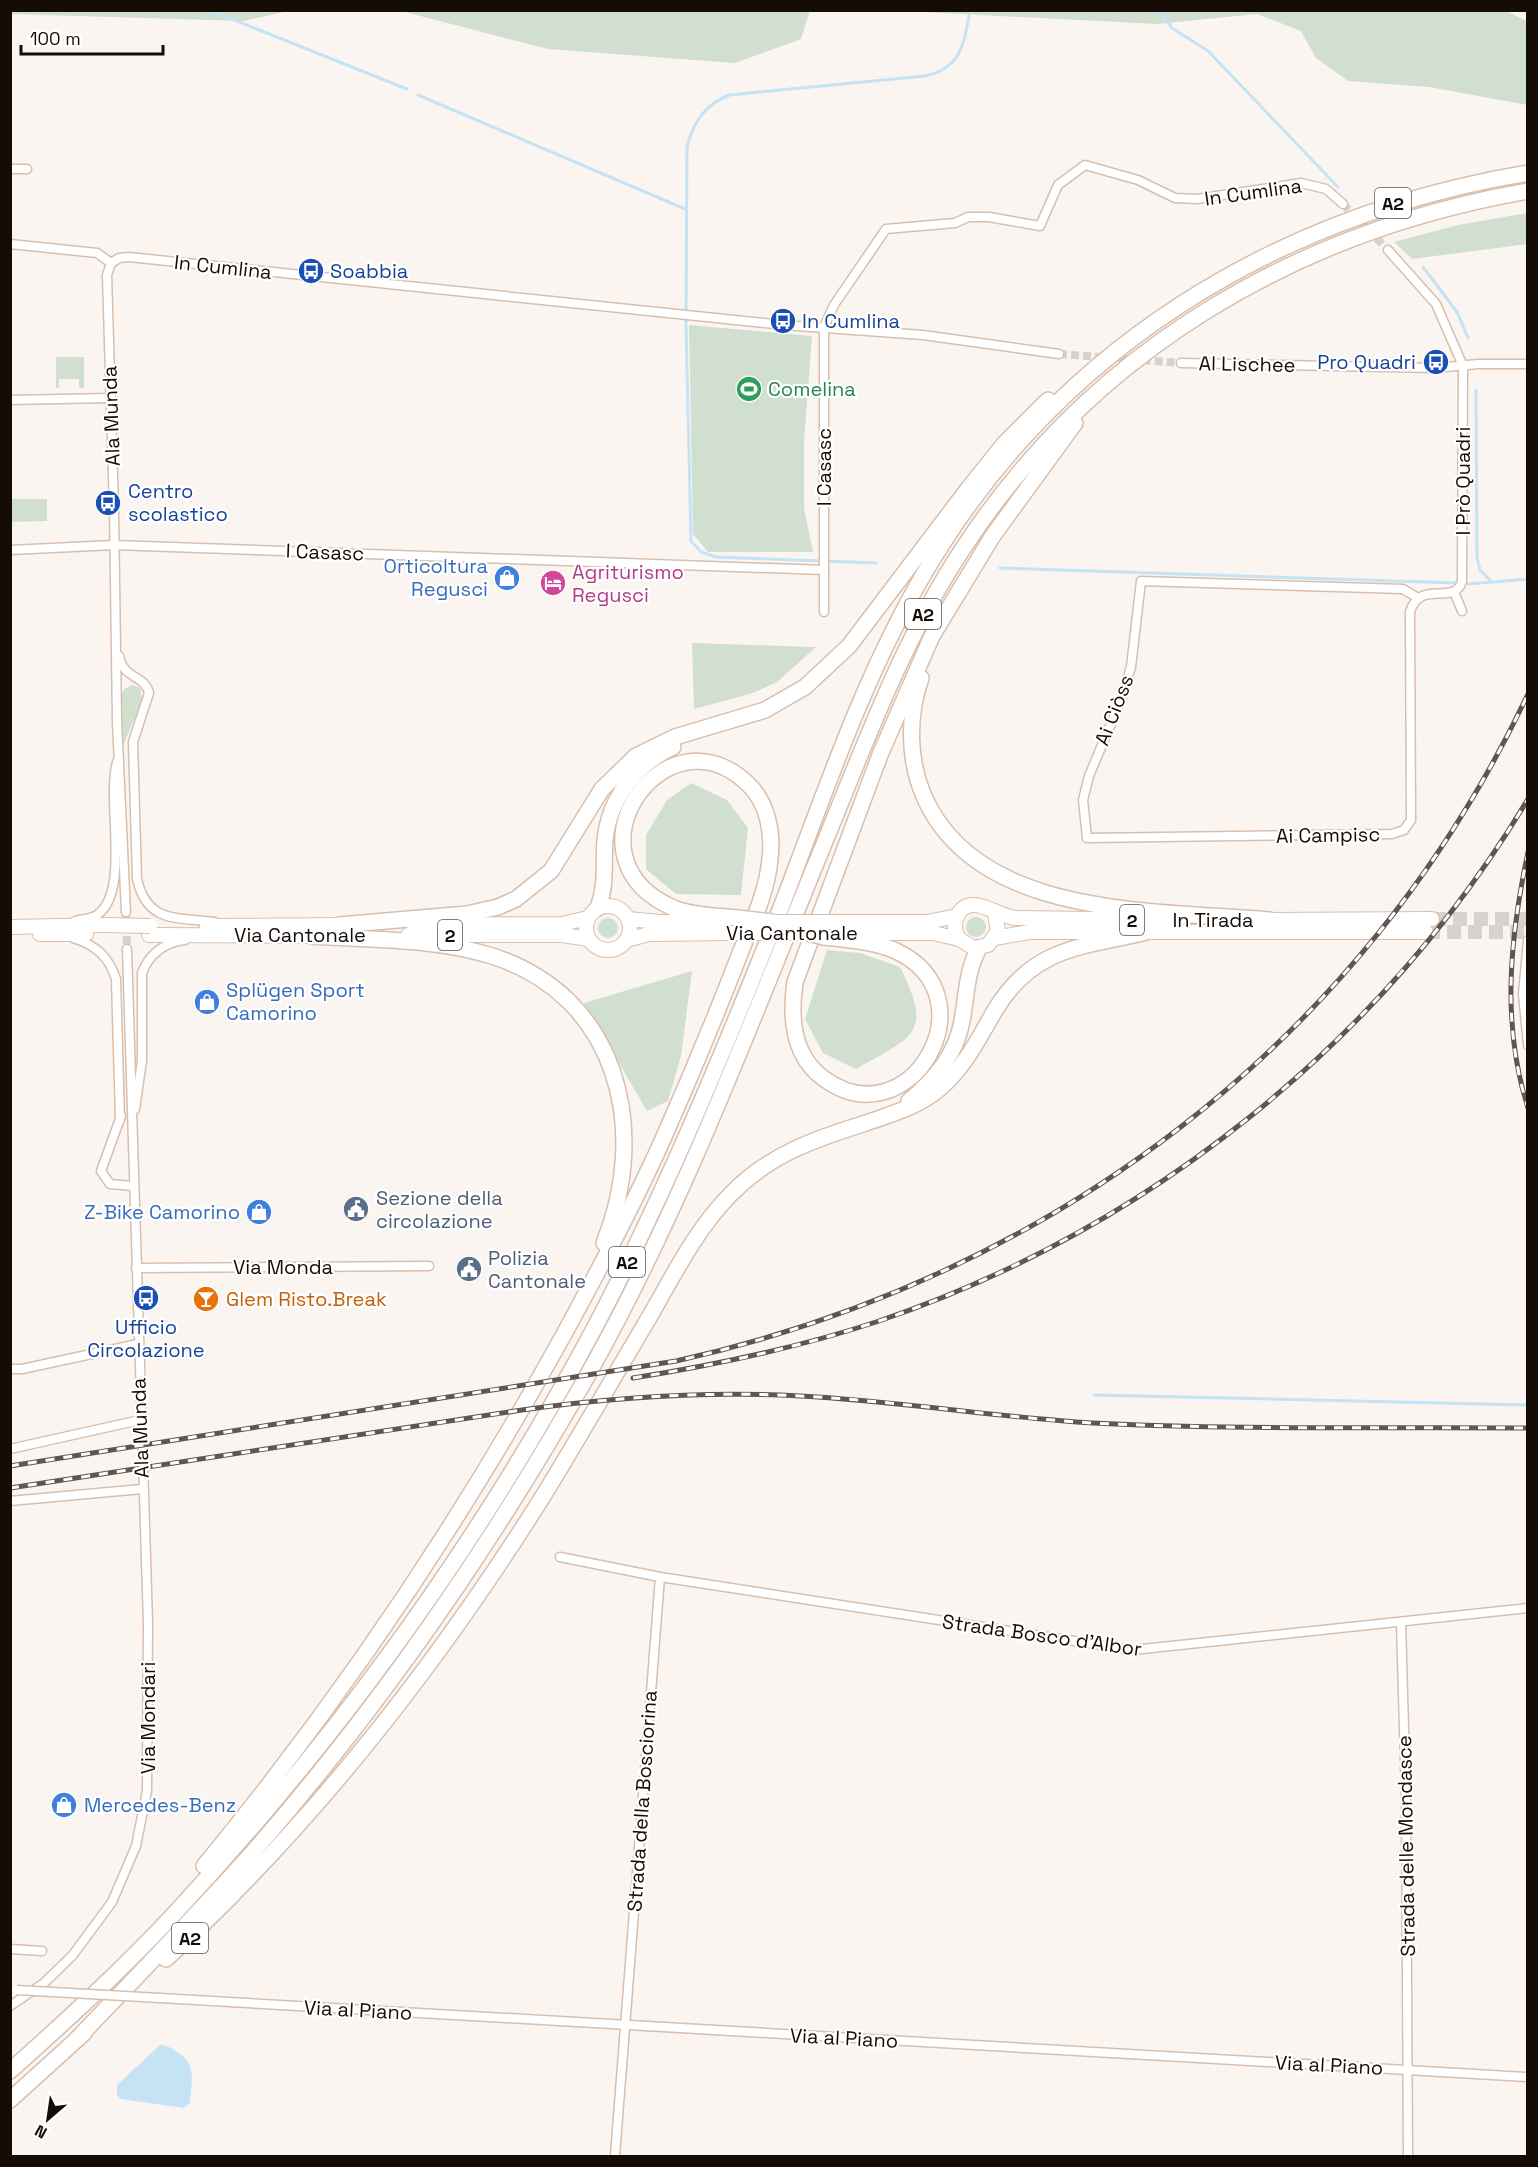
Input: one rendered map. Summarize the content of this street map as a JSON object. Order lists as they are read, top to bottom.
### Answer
{
  "streets": {
    "highway": ["A2"],
    "main road": ["2", "In Tirada", "Via Cantonale"],
    "street": [
      "In Cumlina",
      "Al Lischee",
      "Ala Munda",
      "I Casasc",
      "I Prò Quadri",
      "Ai Ciòss",
      "Ai Campisc",
      "Via Monda",
      "Strada Bosco d'Albor",
      "Via Mondari",
      "Strada della Bosciorina",
      "Strada delle Mondasce",
      "Via al Piano"
    ]
  },
  "crossings": [
    ["In Cumlina", "Ala Munda"],
    ["In Cumlina", "I Casasc"],
    ["A2", "2"],
    ["A2", "In Tirada"],
    ["A2", "Via Cantonale"],
    ["Al Lischee", "I Prò Quadri"],
    ["Ala Munda", "I Casasc"],
    ["Ala Munda", "Via Cantonale"],
    ["Ala Munda", "Via Monda"],
    ["Ala Munda", "Via Mondari"],
    ["Ai Ciòss", "Ai Campisc"],
    ["2", "In Tirada"],
    ["2", "Via Cantonale"],
    ["In Tirada", "Via Cantonale"],
    ["Strada Bosco d'Albor", "Strada della Bosciorina"],
    ["Strada Bosco d'Albor", "Strada delle Mondasce"],
    ["Strada della Bosciorina", "Via al Piano"],
    ["Strada delle Mondasce", "Via al Piano"]
  ],
  "places": {
    "bus stop": [
      "Soabbia",
      "In Cumlina",
      "Pro Quadri",
      "Centro scolastico",
      "Ufficio Circolazione"
    ],
    "sports": ["Comelina"],
    "shop": [
      "Orticoltura Regusci",
      "Splügen Sport Camorino",
      "Z-Bike Camorino",
      "Mercedes-Benz"
    ],
    "hotel": ["Agriturismo Regusci"],
    "public building": ["Sezione della circolazione", "Polizia Cantonale"],
    "bar": ["Glem Risto.Break"]
  },
  "scale_bar": "100 m",
  "north": "bottom left"
}
